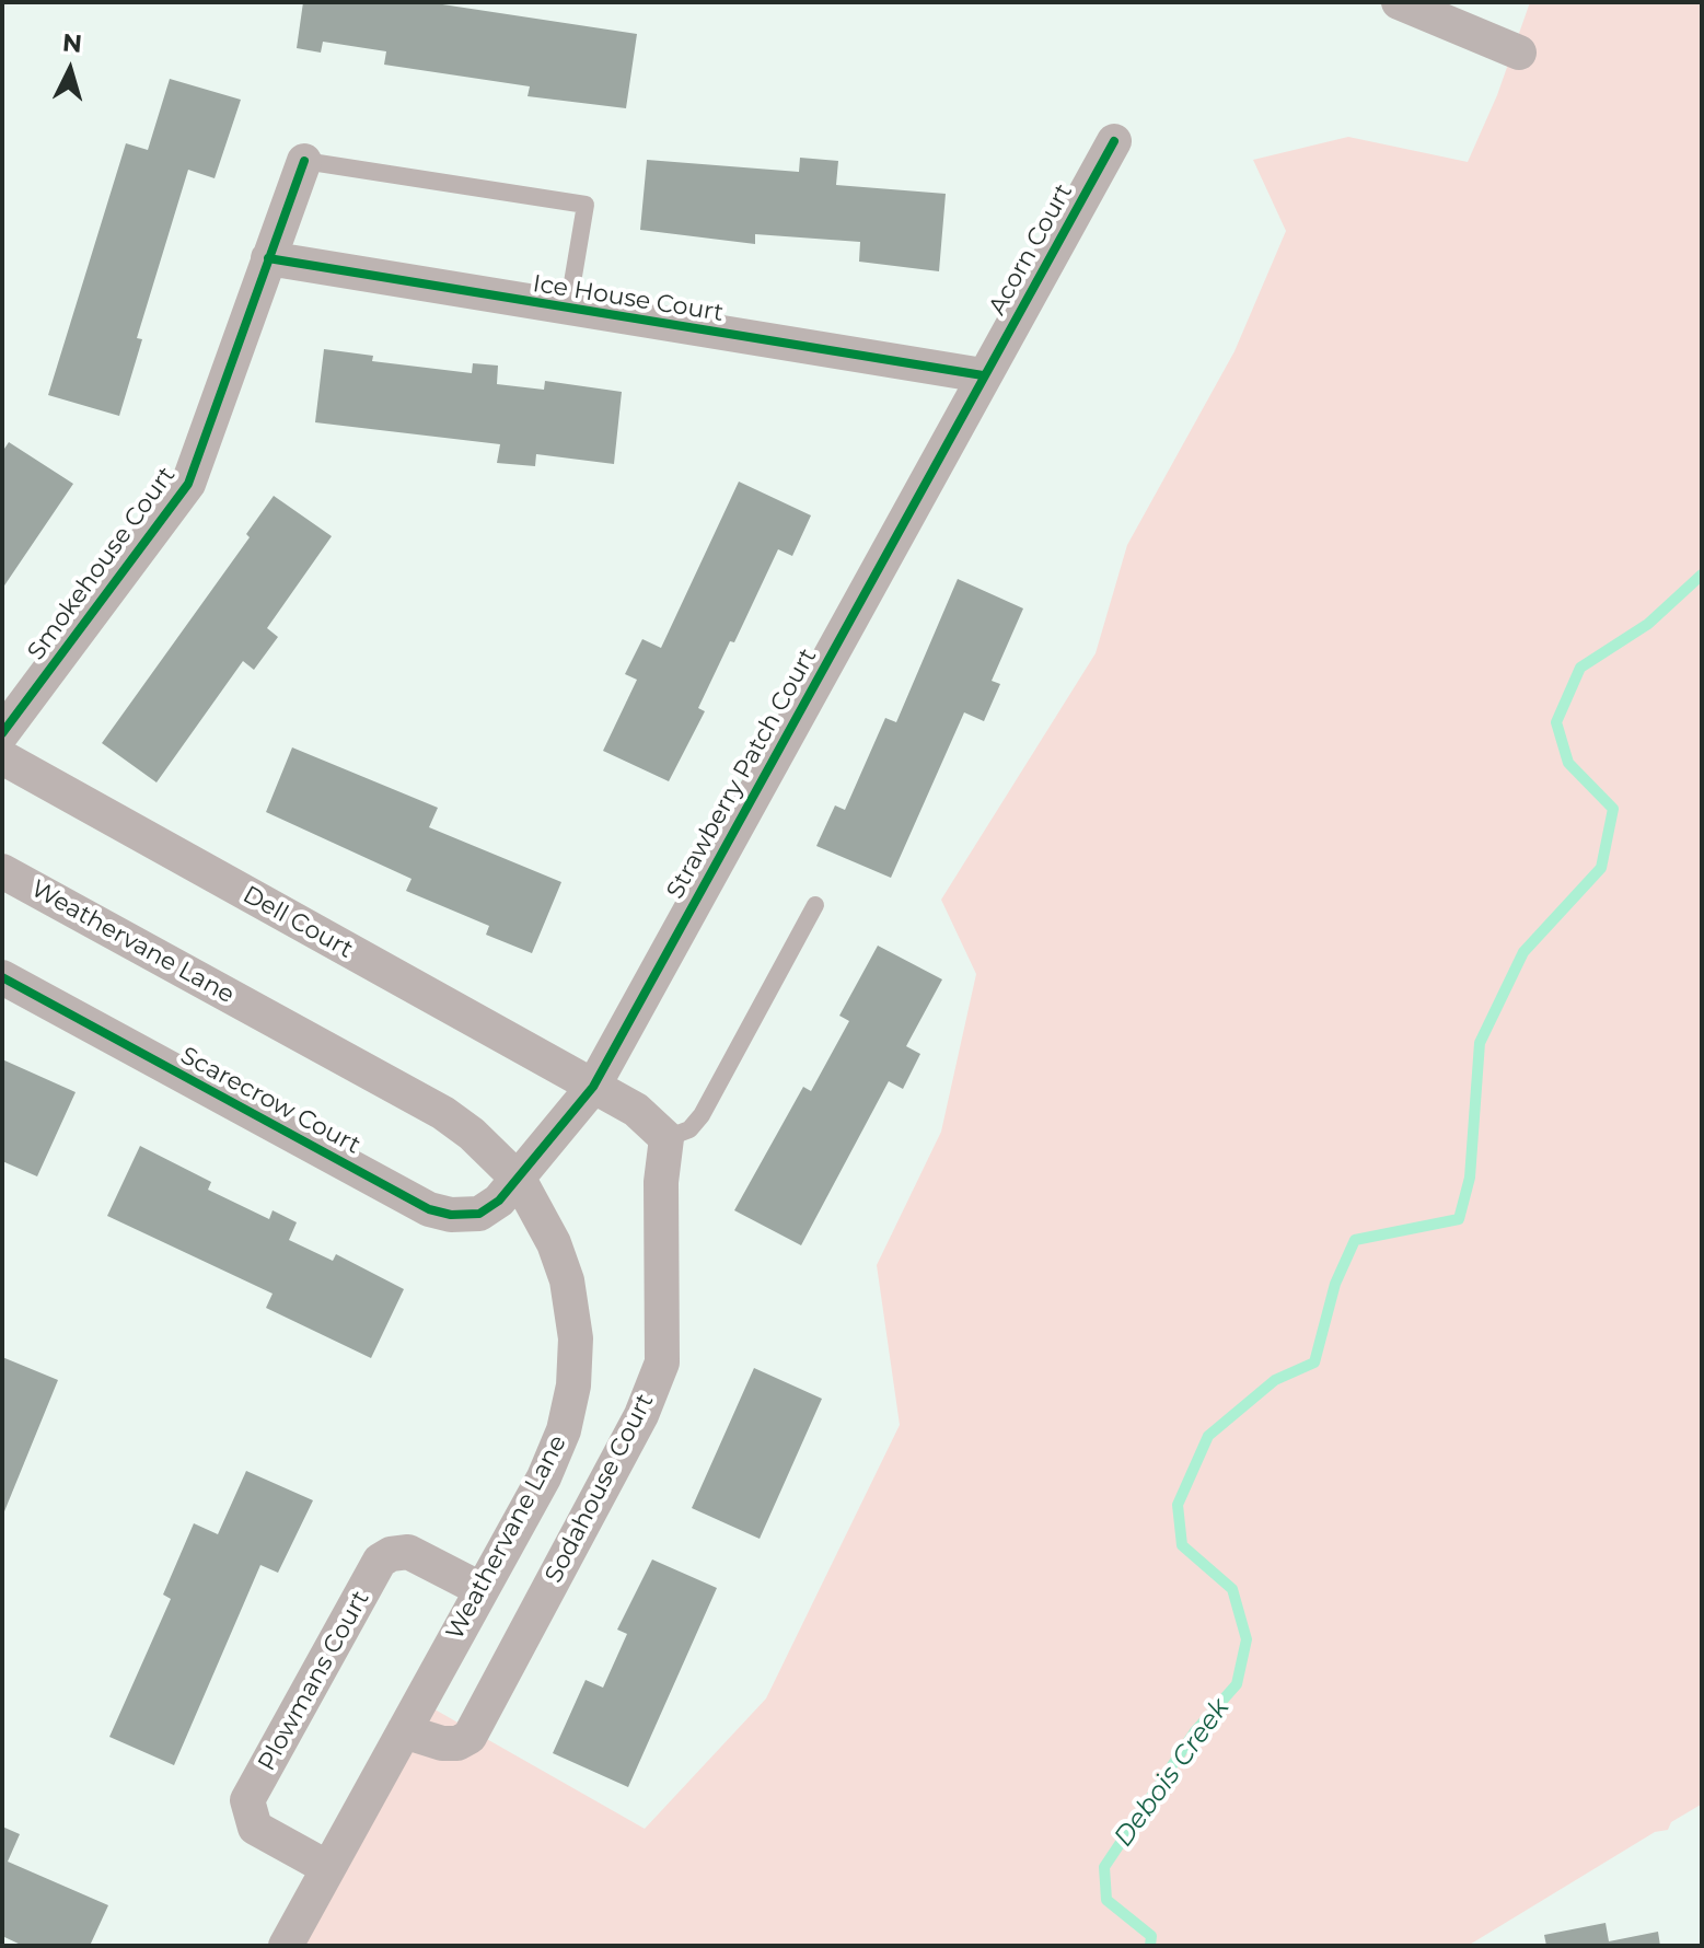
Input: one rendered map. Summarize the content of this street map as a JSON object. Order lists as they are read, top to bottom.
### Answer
{
  "streets": {
    "street": [
      "Acorn Court",
      "Ice House Court",
      "Smokehouse Court",
      "Strawberry Patch Court",
      "Dell Court",
      "Weathervane Lane",
      "Scarecrow Court",
      "Sodahouse Court",
      "Plowmans Court"
    ]
  },
  "crossings": [
    ["Acorn Court", "Ice House Court"],
    ["Acorn Court", "Strawberry Patch Court"],
    ["Ice House Court", "Smokehouse Court"],
    ["Ice House Court", "Strawberry Patch Court"],
    ["Strawberry Patch Court", "Dell Court"],
    ["Strawberry Patch Court", "Weathervane Lane"],
    ["Strawberry Patch Court", "Scarecrow Court"],
    ["Weathervane Lane", "Scarecrow Court"],
    ["Weathervane Lane", "Sodahouse Court"],
    ["Weathervane Lane", "Plowmans Court"]
  ],
  "water": ["Debois Creek"],
  "north": "top"
}
